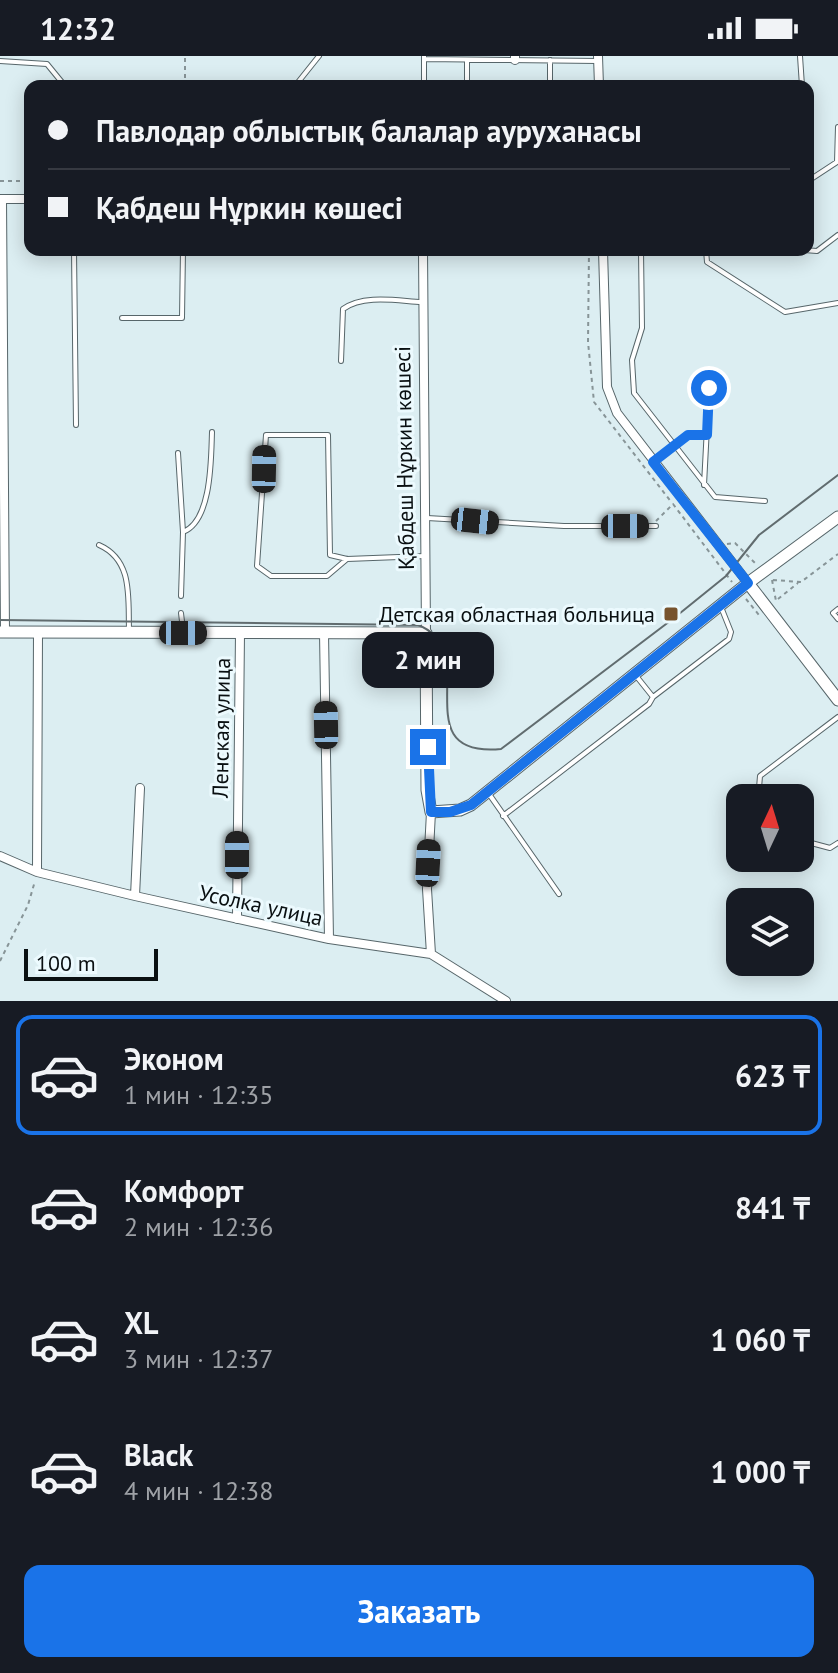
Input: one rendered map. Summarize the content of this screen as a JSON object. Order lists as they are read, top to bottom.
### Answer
{
  "streets": {
    "main road": ["Қабдеш Нұркин көшесі"],
    "street": ["Ленская улица", "Усолка улица"]
  },
  "crossings": [
    ["Қабдеш Нұркин көшесі", "Усолка улица"],
    ["Ленская улица", "Усолка улица"]
  ],
  "places": {
    "transit": ["Детская областная больница"]
  },
  "scale_bar": "100 m",
  "north": "top",
  "page": {
    "status": "12:32",
    "banner": ["Павлодар облыстық балалар ауруханасы", "Қабдеш Нұркин көшесі"],
    "bubble": "2 мин",
    "scale": "100 m",
    "list": [
      {
        "name": "Эконом",
        "note": "1 мин · 12:35",
        "value": "623 ₸"
      },
      {
        "name": "Комфорт",
        "note": "2 мин · 12:36",
        "value": "841 ₸"
      },
      {
        "name": "XL",
        "note": "3 мин · 12:37",
        "value": "1 060 ₸"
      },
      {
        "name": "Black",
        "note": "4 мин · 12:38",
        "value": "1 000 ₸"
      }
    ],
    "buttons": "Заказать"
  }
}
